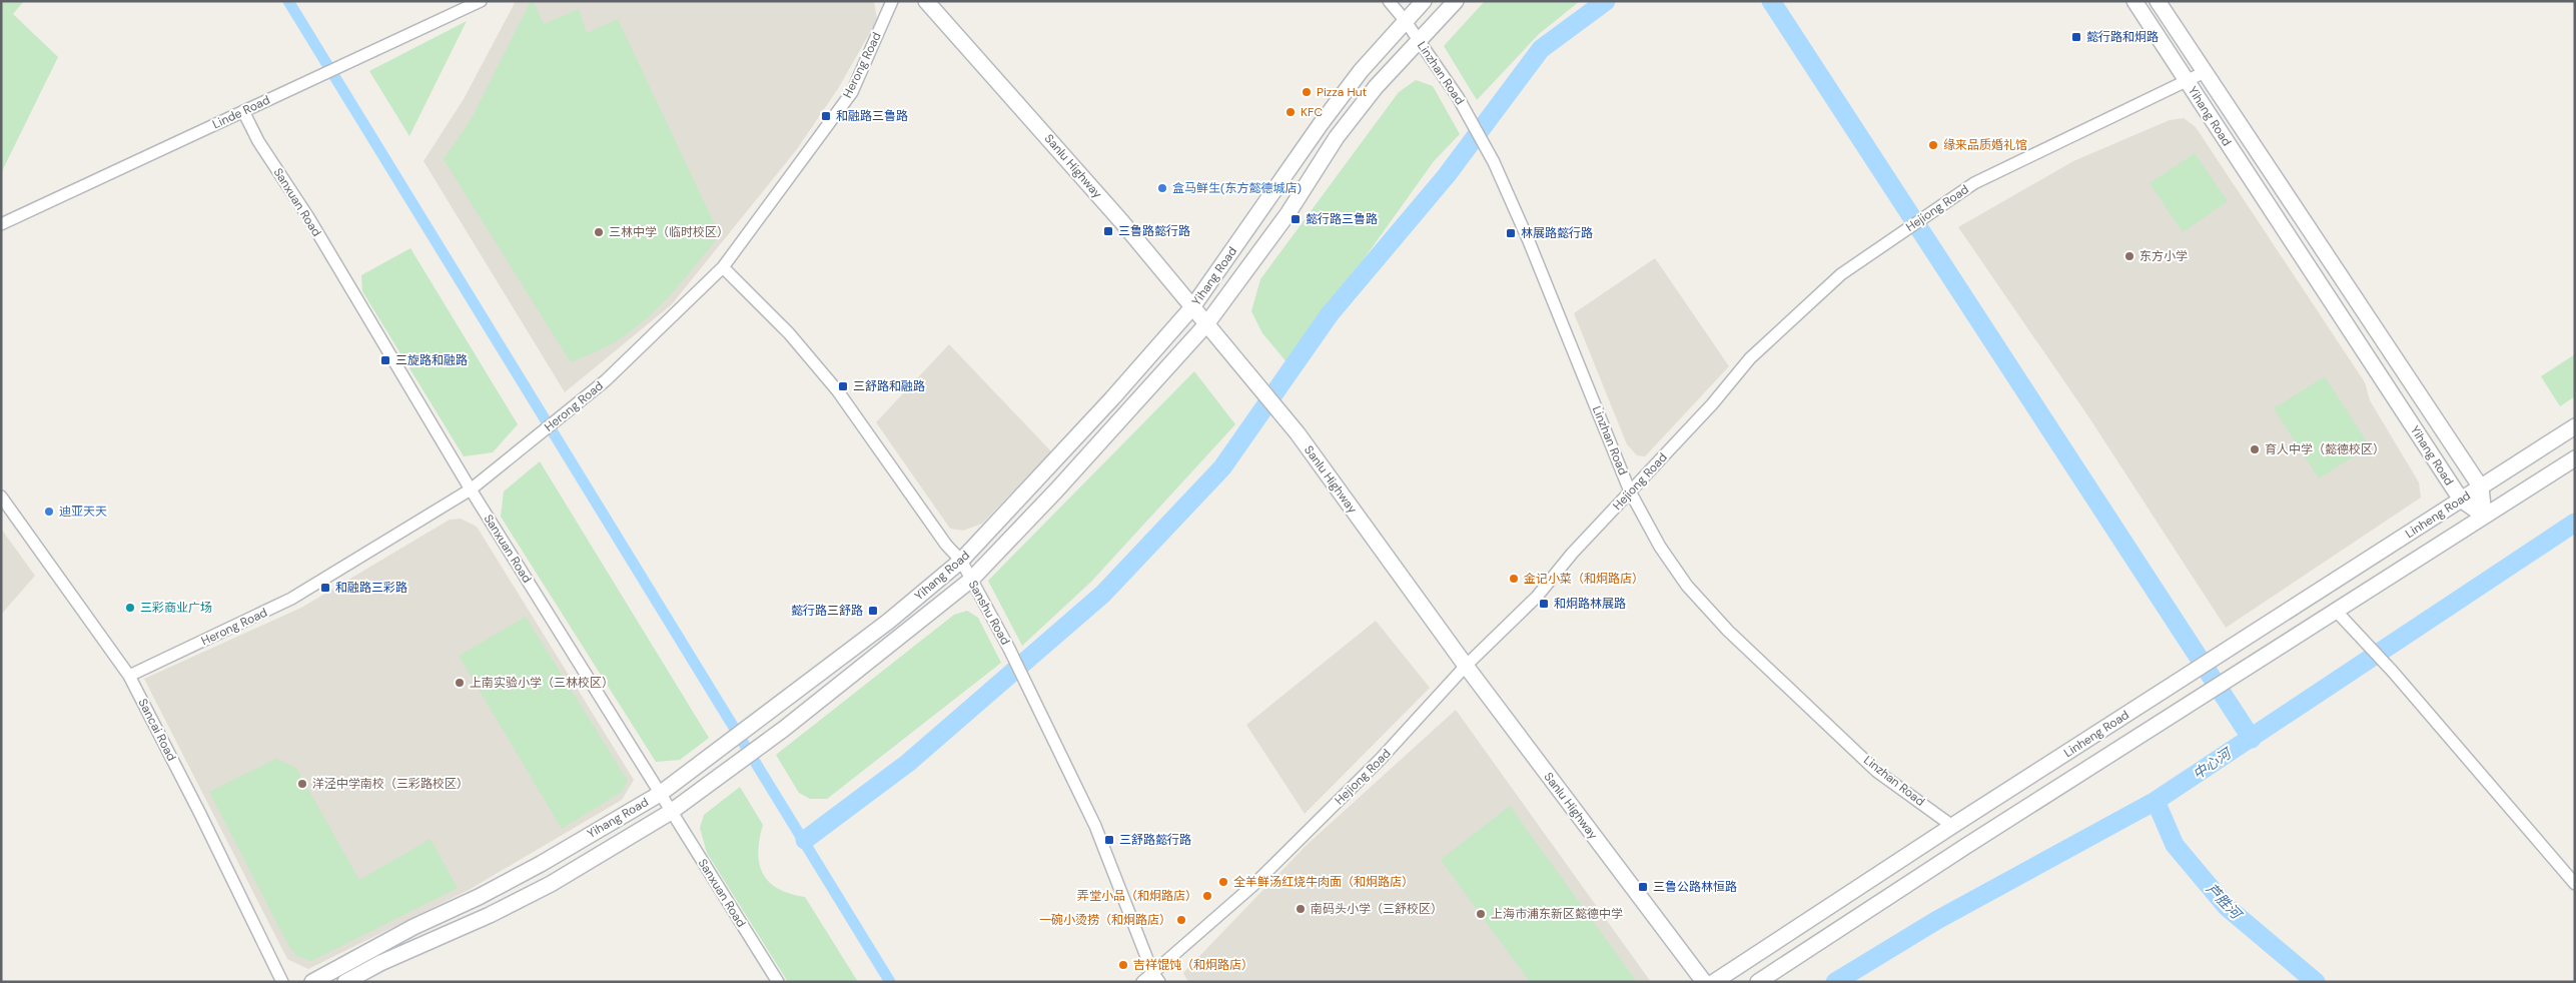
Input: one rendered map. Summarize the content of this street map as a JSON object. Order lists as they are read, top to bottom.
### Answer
{
  "streets": {
    "street": [
      "Herong Road",
      "Linzhan Road",
      "Linde Road",
      "Yihang Road",
      "Sanlu Highway",
      "Sanxuan Road",
      "Hejiong Road",
      "Linheng Road",
      "Sanshu Road",
      "Sancai Road"
    ]
  },
  "crossings": [
    ["Herong Road", "Sanxuan Road"],
    ["Herong Road", "Sanshu Road"],
    ["Herong Road", "Sancai Road"],
    ["Linzhan Road", "Yihang Road"],
    ["Linzhan Road", "Hejiong Road"],
    ["Linzhan Road", "Linheng Road"],
    ["Linde Road", "Sanxuan Road"],
    ["Yihang Road", "Sanlu Highway"],
    ["Yihang Road", "Sanxuan Road"],
    ["Yihang Road", "Hejiong Road"],
    ["Yihang Road", "Linheng Road"],
    ["Yihang Road", "Sanshu Road"],
    ["Sanlu Highway", "Hejiong Road"],
    ["Hejiong Road", "Sanshu Road"]
  ],
  "water": ["中心河", "芦胜河"],
  "places": {
    "transit": [
      "懿行路和炯路",
      "和融路三鲁路",
      "懿行路三鲁路",
      "三鲁路懿行路",
      "林展路懿行路",
      "三旋路和融路",
      "三舒路和融路",
      "和融路三彩路",
      "和炯路林展路",
      "懿行路三舒路",
      "三舒路懿行路",
      "三鲁公路林恒路"
    ],
    "other": [
      "Pizza Hut",
      "KFC",
      "缘来品质婚礼馆",
      "盒马鲜生(东方懿德城店)",
      "三林中学（临时校区）",
      "东方小学",
      "育人中学（懿德校区）",
      "迪亚天天",
      "金记小菜（和炯路店）",
      "三彩商业广场",
      "上南实验小学（三林校区）",
      "洋泾中学南校（三彩路校区）",
      "全羊鲜汤红烧牛肉面（和炯路店）",
      "弄堂小品（和炯路店）",
      "南码头小学（三舒校区）",
      "上海市浦东新区懿德中学",
      "一碗小烫捞（和炯路店）",
      "吉祥馄饨（和炯路店）"
    ]
  }
}
